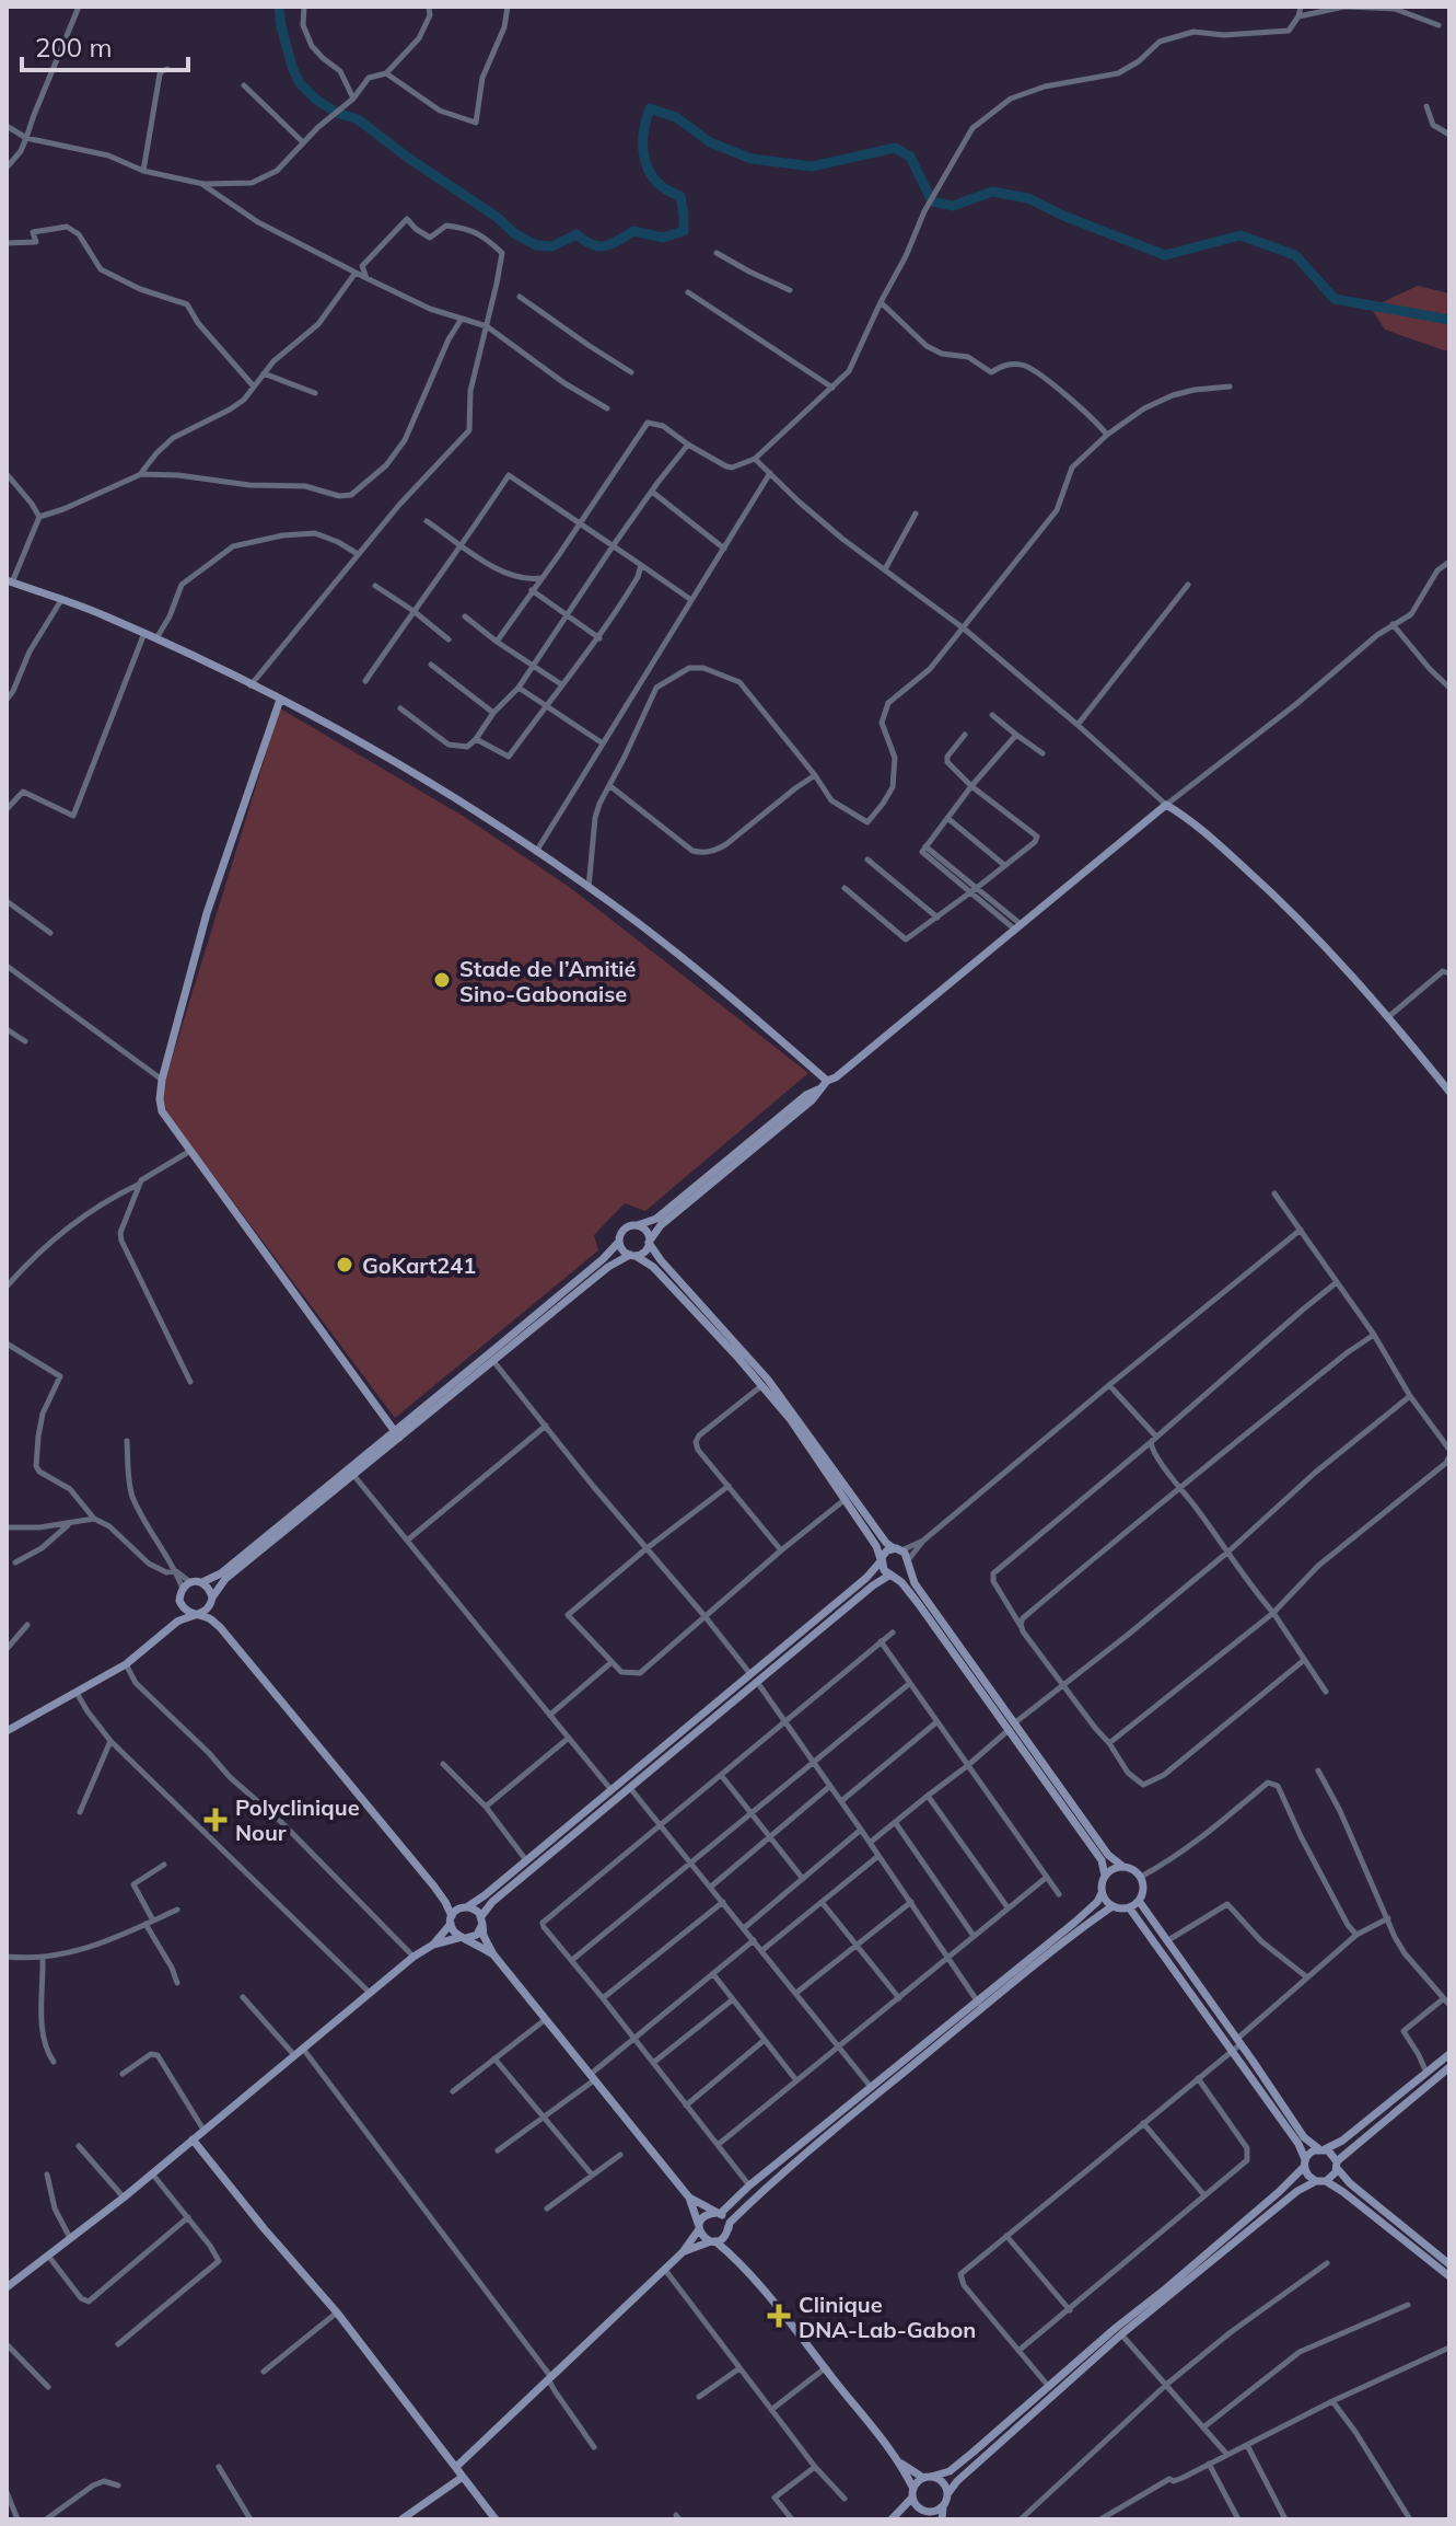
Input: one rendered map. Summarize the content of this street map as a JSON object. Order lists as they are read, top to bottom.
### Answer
{
  "places": {
    "other": ["Stade de l’Amitié Sino-Gabonaise", "GoKart241"],
    "health": ["Polyclinique Nour", "Clinique DNA-Lab-Gabon"]
  },
  "scale_bar": "200 m"
}
